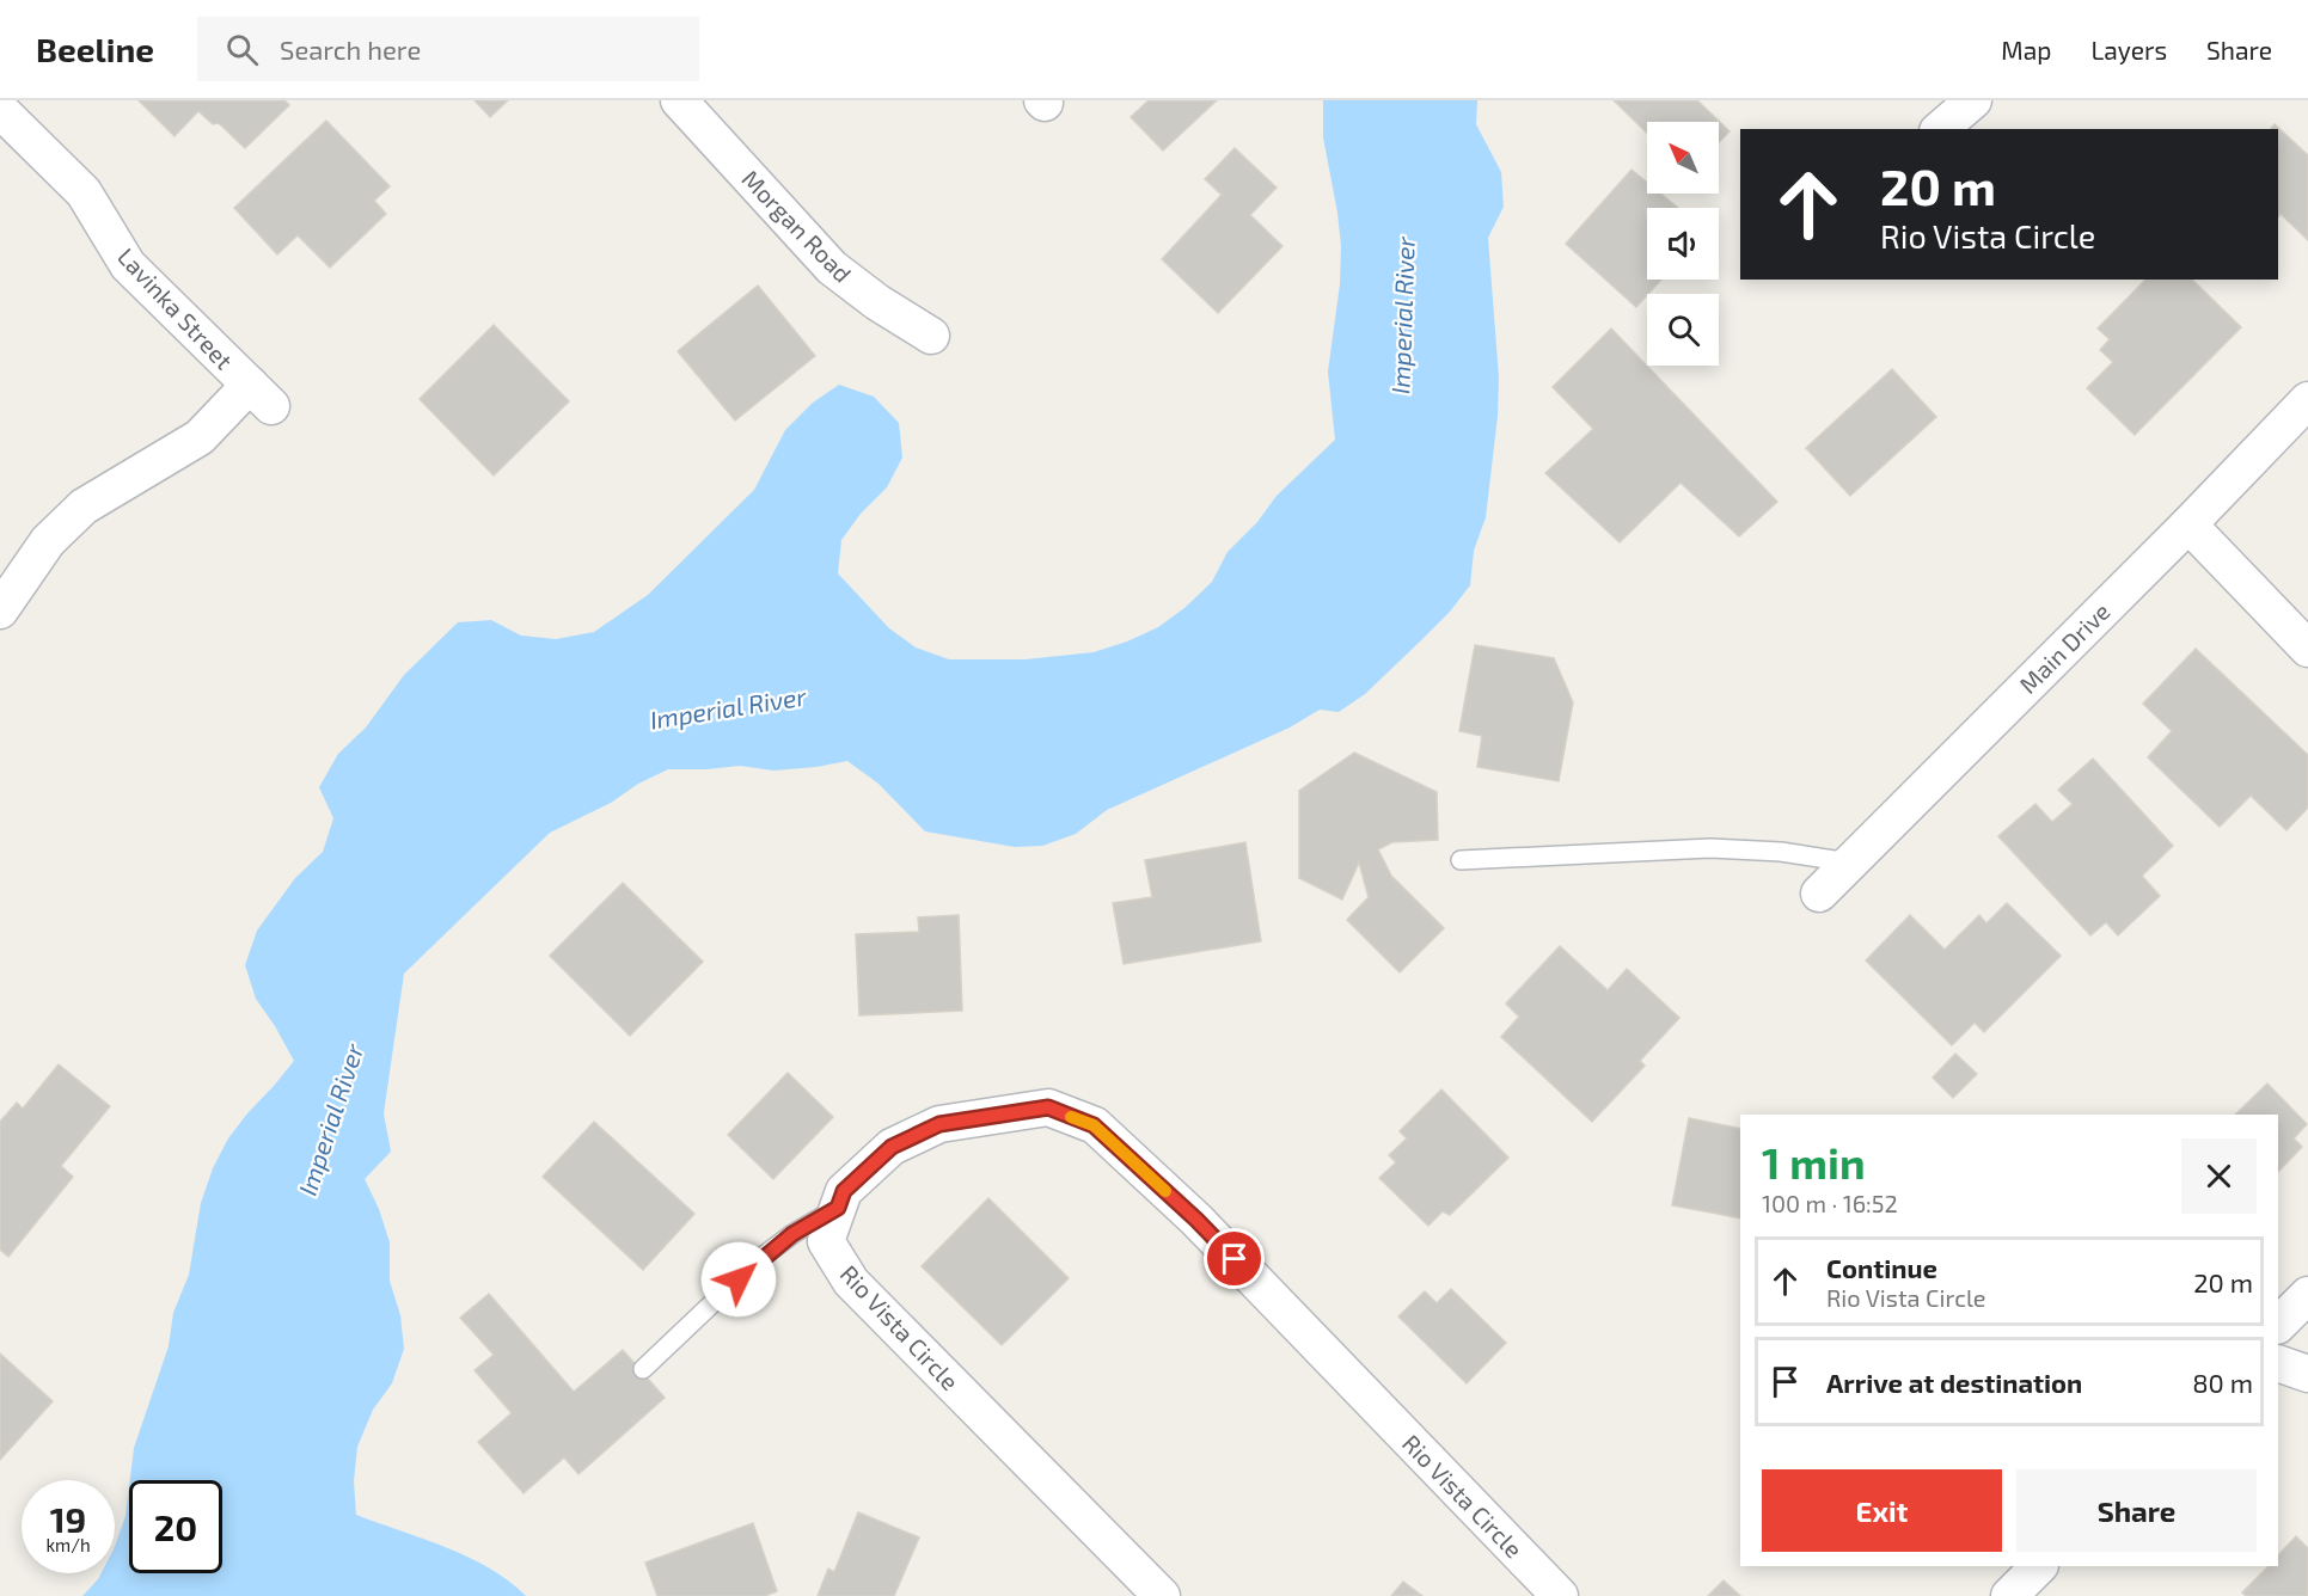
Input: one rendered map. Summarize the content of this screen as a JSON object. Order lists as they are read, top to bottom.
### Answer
{
  "streets": {
    "street": [
      "Morgan Road",
      "Lavinka Street",
      "Main Drive",
      "Rio Vista Circle"
    ]
  },
  "water": ["Imperial River"],
  "north": "top left",
  "page": {
    "header": "Beeline",
    "search": "Search here",
    "nav": ["Map", "Layers", "Share"],
    "turn": ["20 m", "Rio Vista Circle"],
    "heading": ["1 min", "100 m · 16:52"],
    "list": [
      {
        "name": "Continue",
        "note": "Rio Vista Circle",
        "value": "20 m"
      },
      {
        "name": "Arrive at destination",
        "value": "80 m"
      }
    ],
    "buttons": ["Exit", "Share"],
    "speed": "19 km/h",
    "limit": "20"
  }
}
